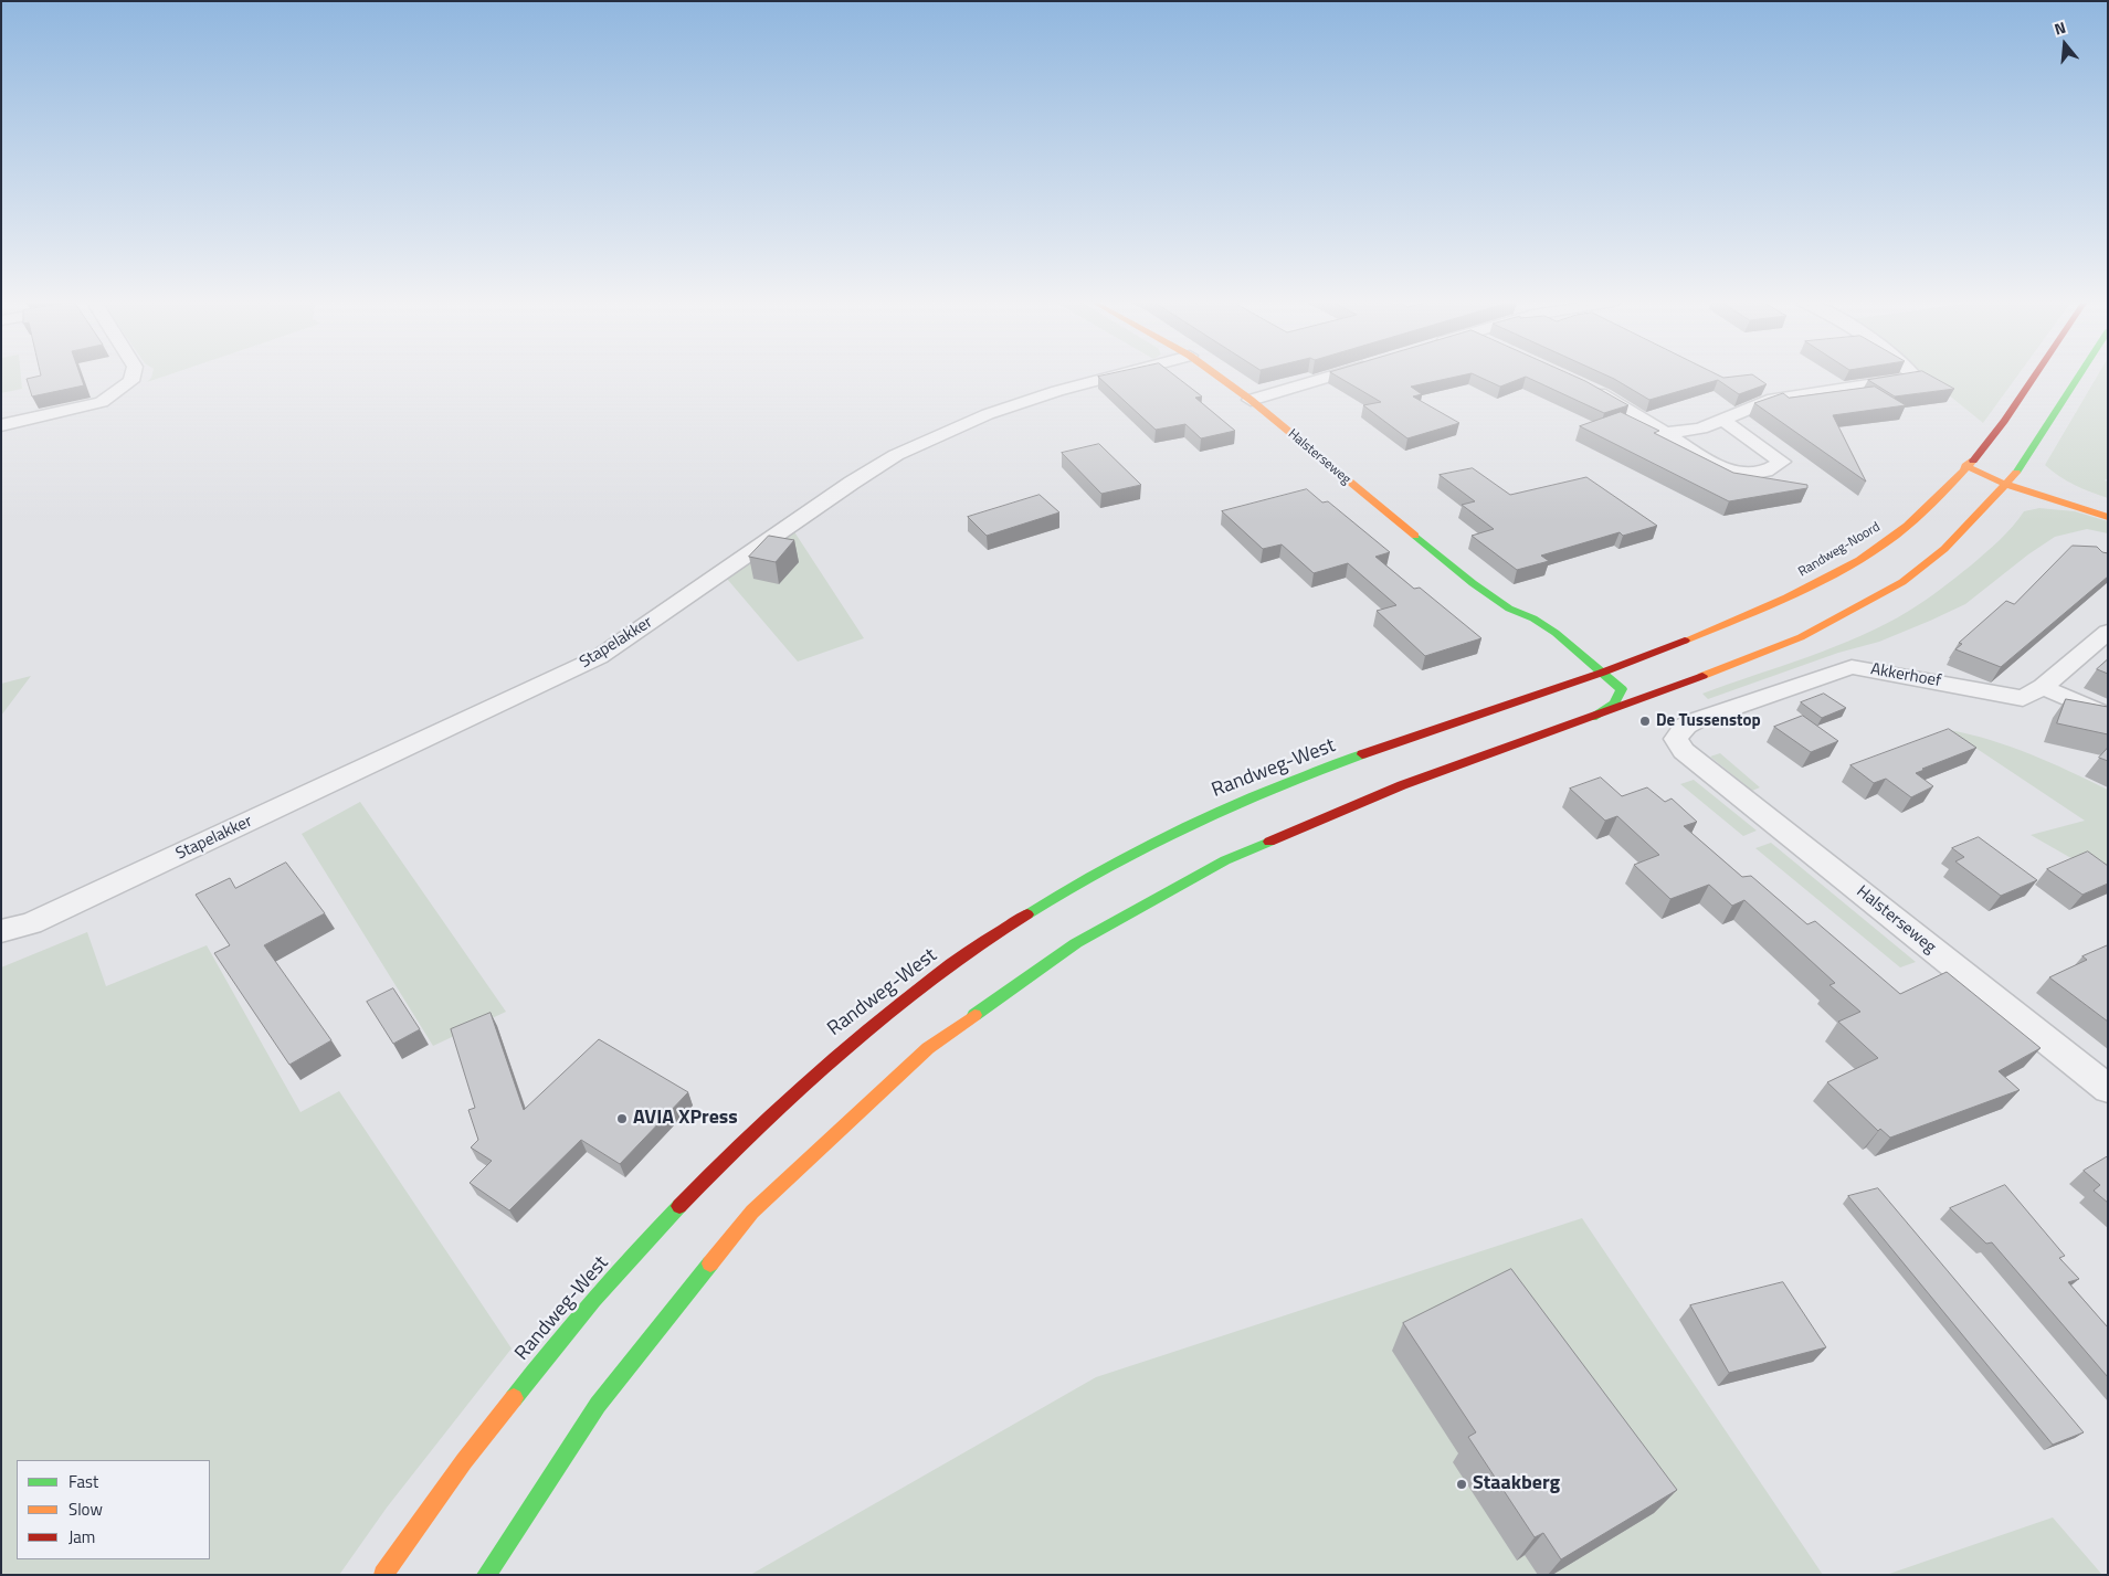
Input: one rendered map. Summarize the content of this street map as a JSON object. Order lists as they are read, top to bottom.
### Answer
{
  "streets": {
    "main road": ["Halsterseweg", "Randweg-Noord", "Randweg-West"],
    "street": ["Stapelakker", "Akkerhoef"]
  },
  "crossings": [
    ["Halsterseweg", "Randweg-Noord"],
    ["Halsterseweg", "Akkerhoef"],
    ["Randweg-Noord", "Randweg-West"]
  ],
  "places": ["De Tussenstop", "AVIA XPress", "Staakberg"],
  "legend": ["Fast", "Slow", "Jam"],
  "north": "top"
}
